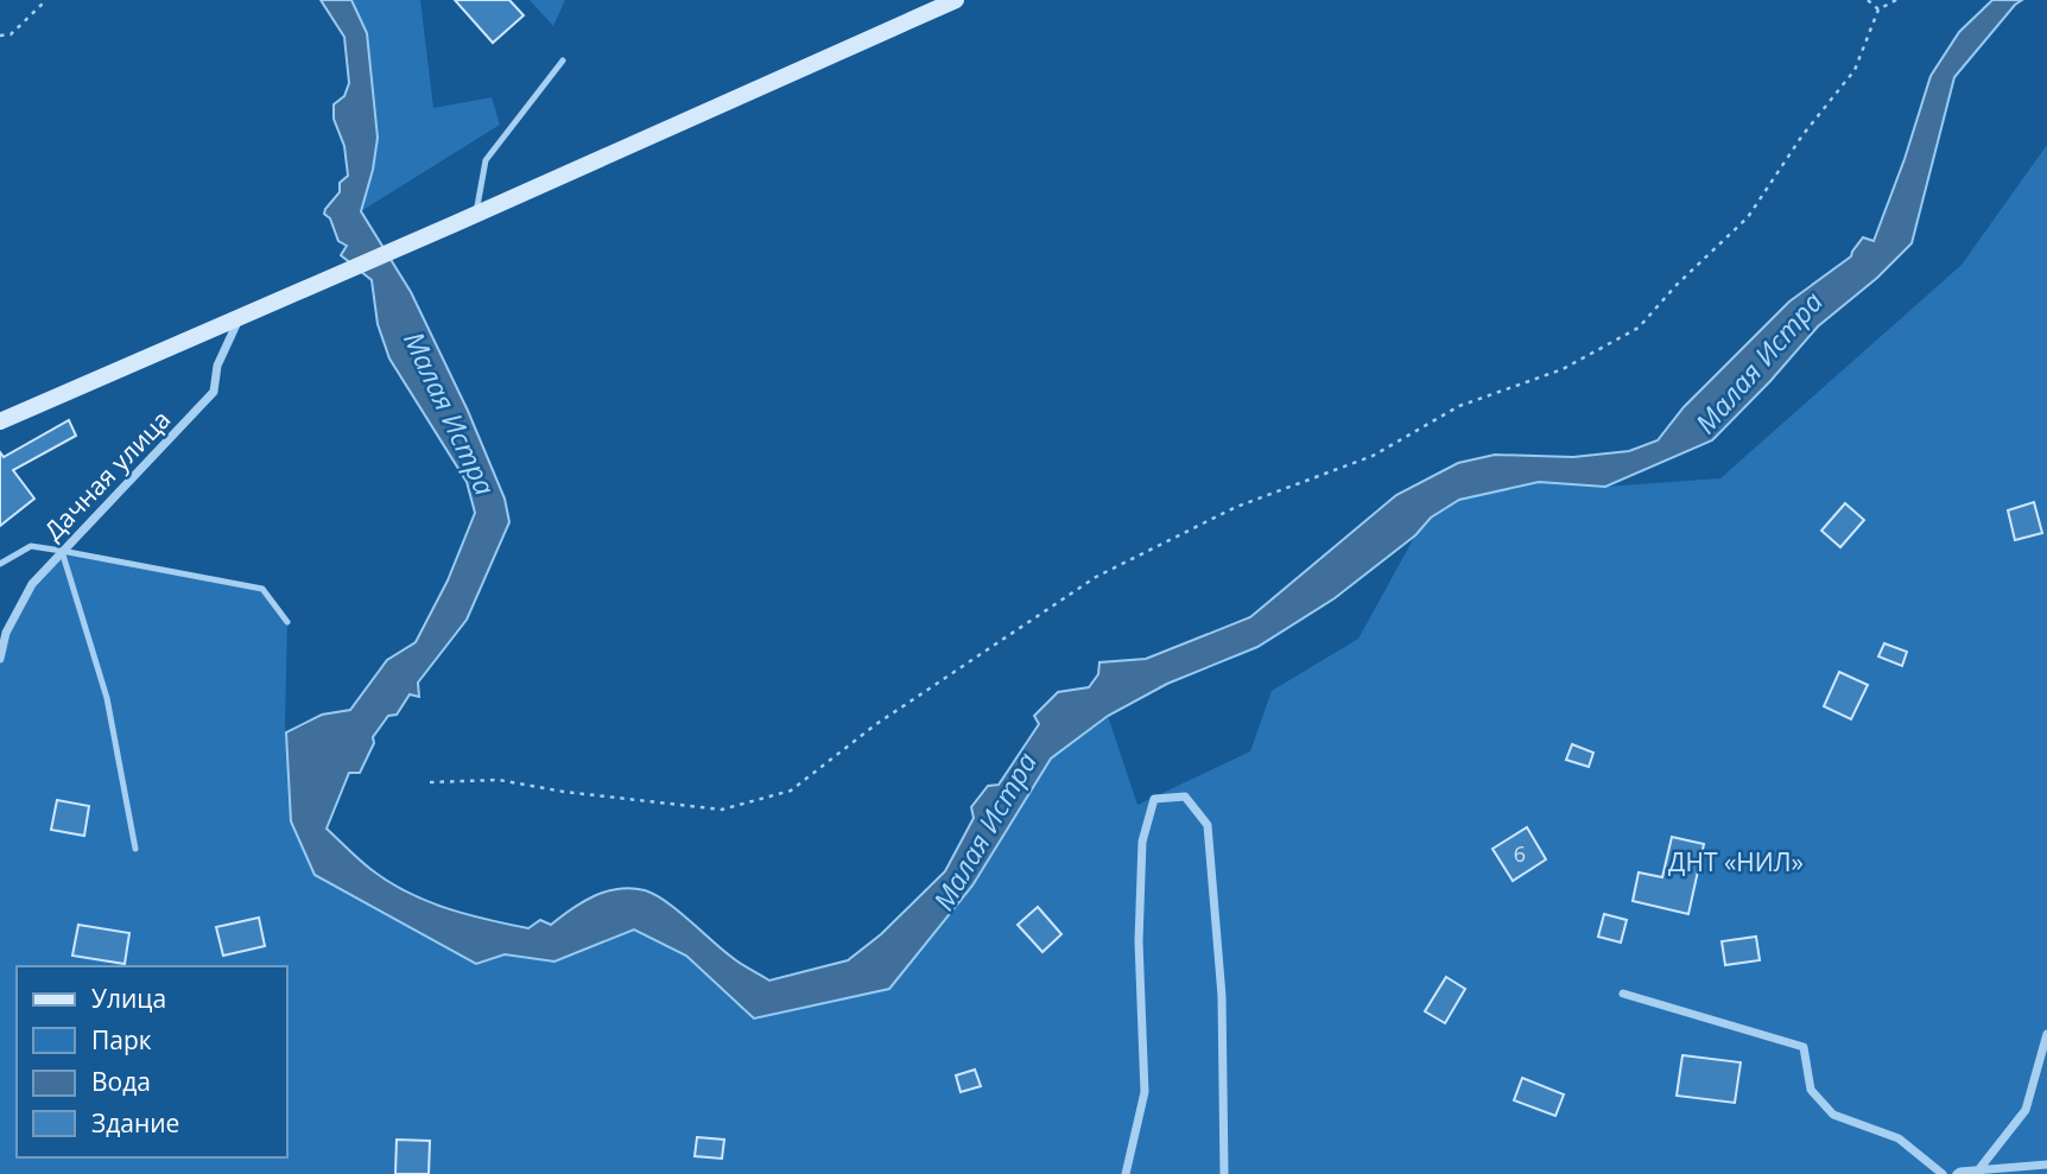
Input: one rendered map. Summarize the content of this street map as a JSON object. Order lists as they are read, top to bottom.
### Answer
{
  "streets": {
    "street": ["Дачная улица"]
  },
  "water": ["Малая Истра"],
  "parks": ["ДНТ «НИЛ»"],
  "house_numbers": ["6"],
  "legend": [
    "Улица",
    "Парк",
    "Вода",
    "Здание"
  ]
}
